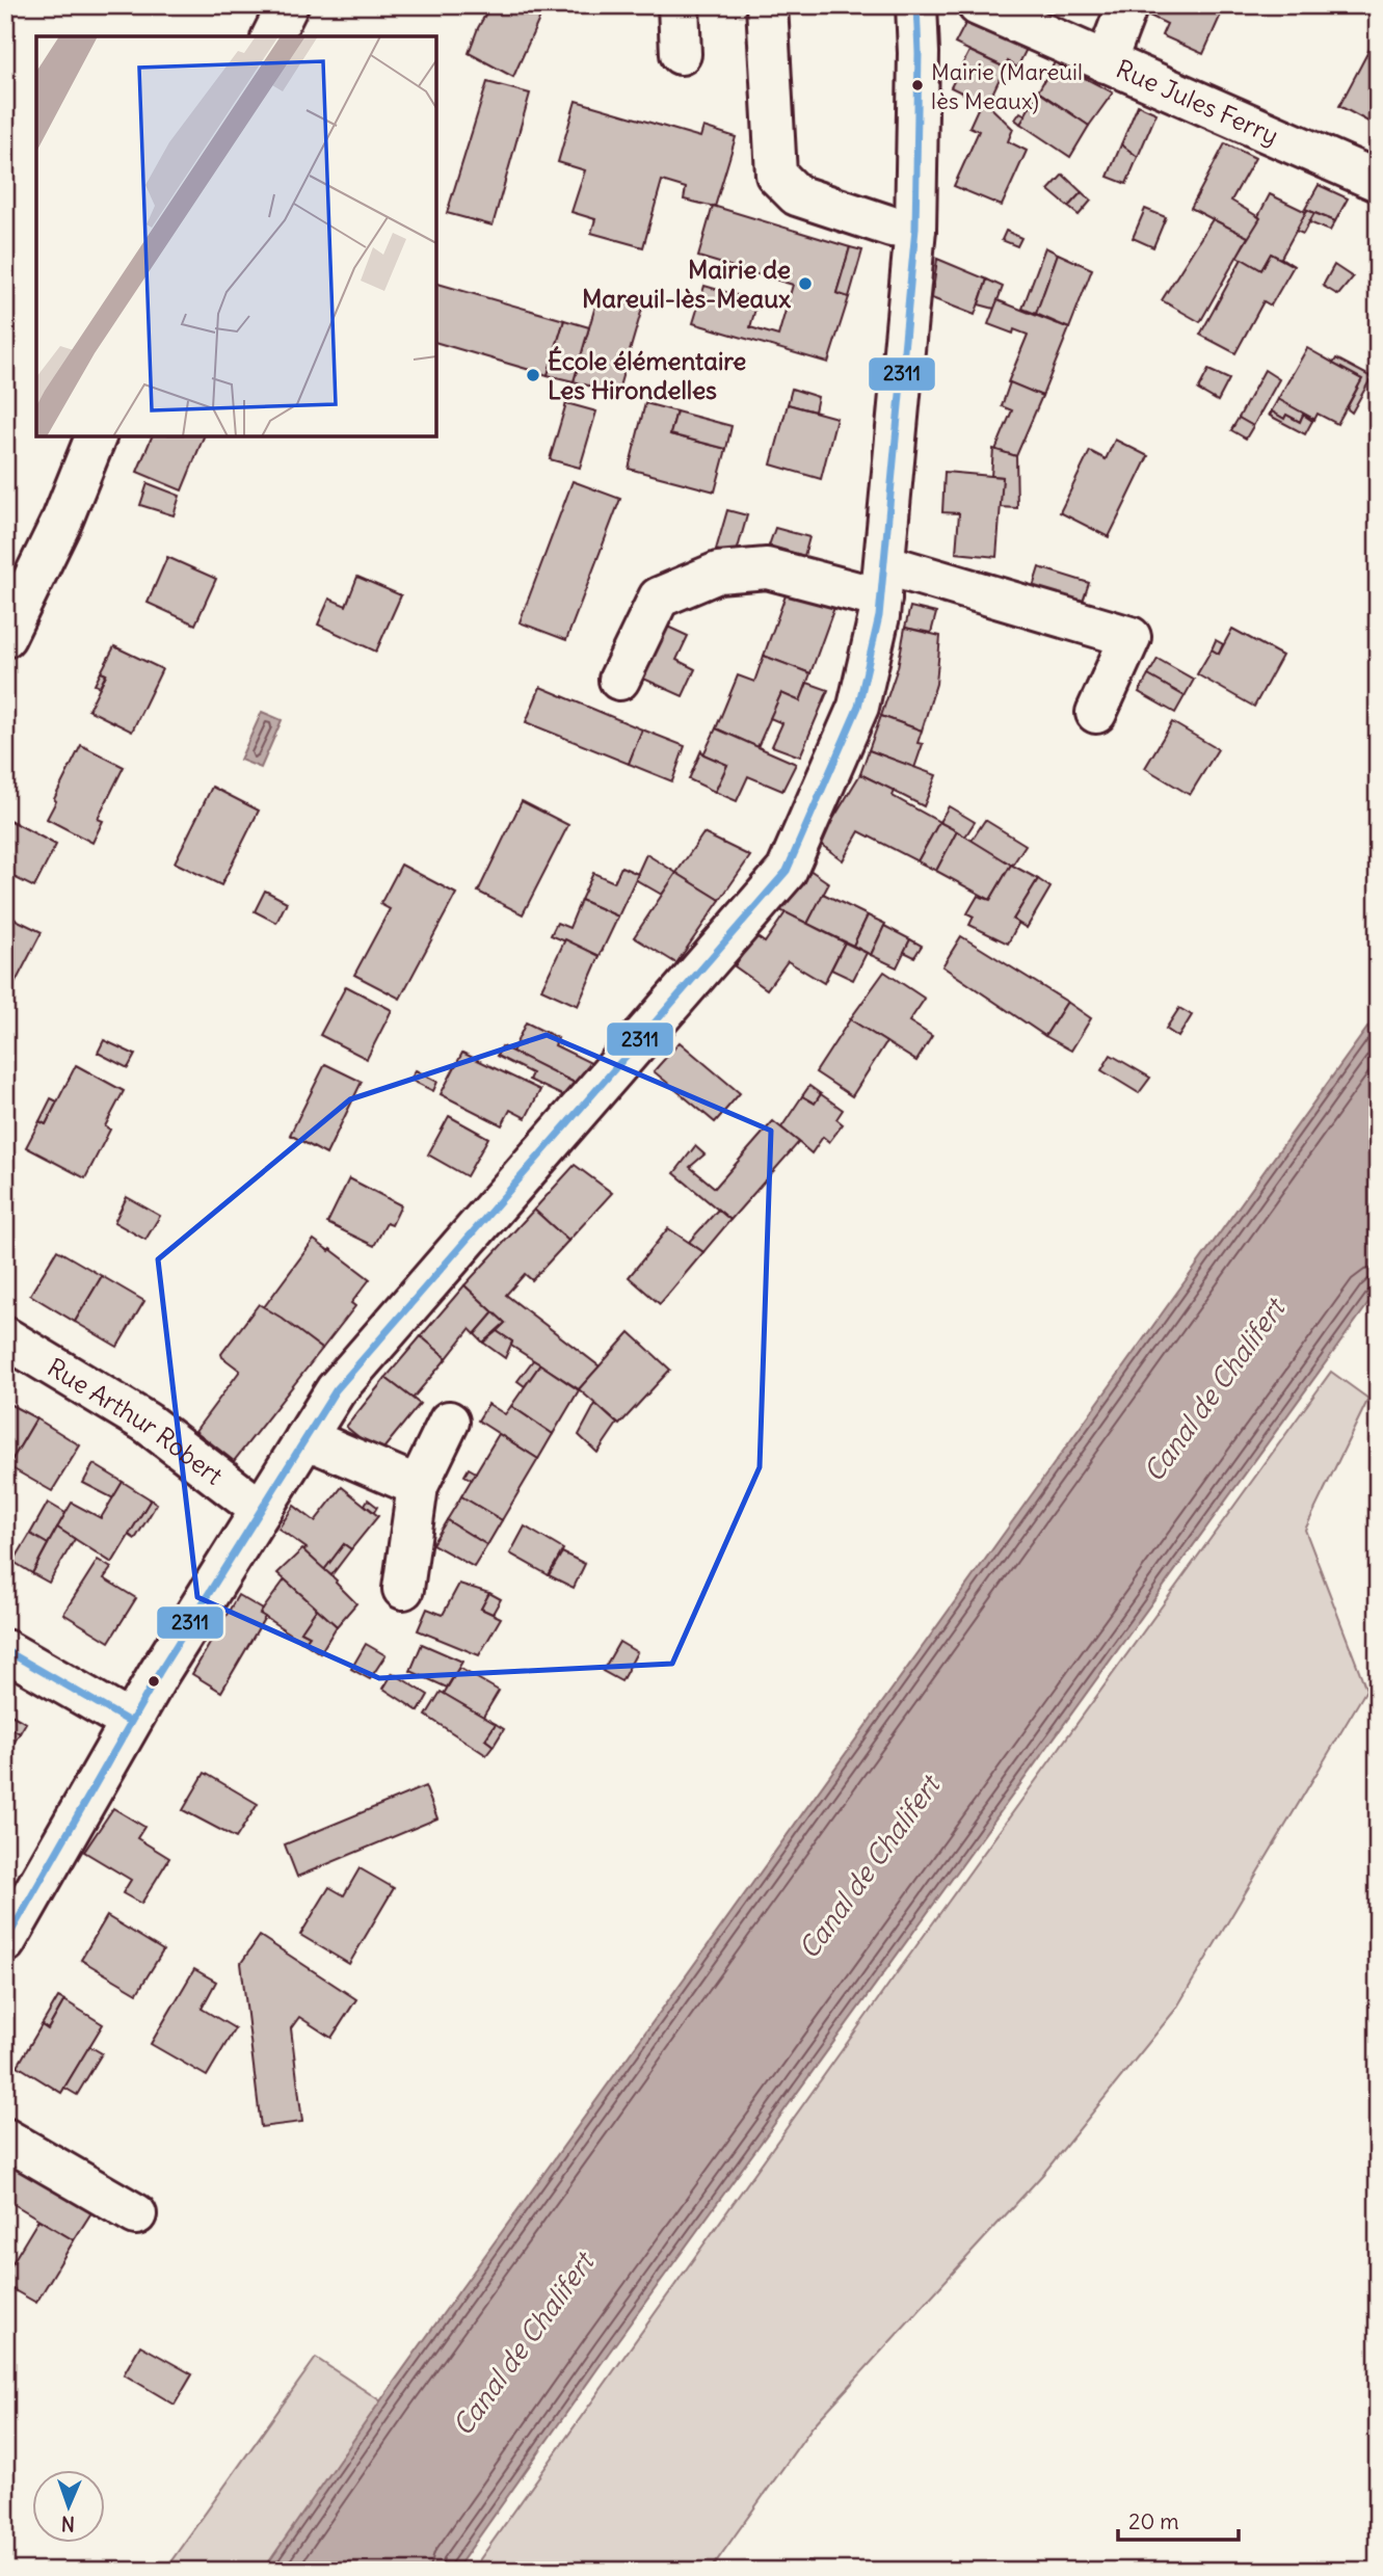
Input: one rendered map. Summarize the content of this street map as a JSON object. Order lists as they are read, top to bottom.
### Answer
{
  "streets": {
    "street": ["Rue Jules Ferry", "Rue Arthur Robert"]
  },
  "water": ["Canal de Chalifert"],
  "places": ["Mairie (Mareuil lès Meaux)", "Mairie de Mareuil-lès-Meaux", "École élémentaire Les Hirondelles"],
  "lines": ["transit line 2311"],
  "scale_bar": "20 m",
  "north": "bottom"
}
